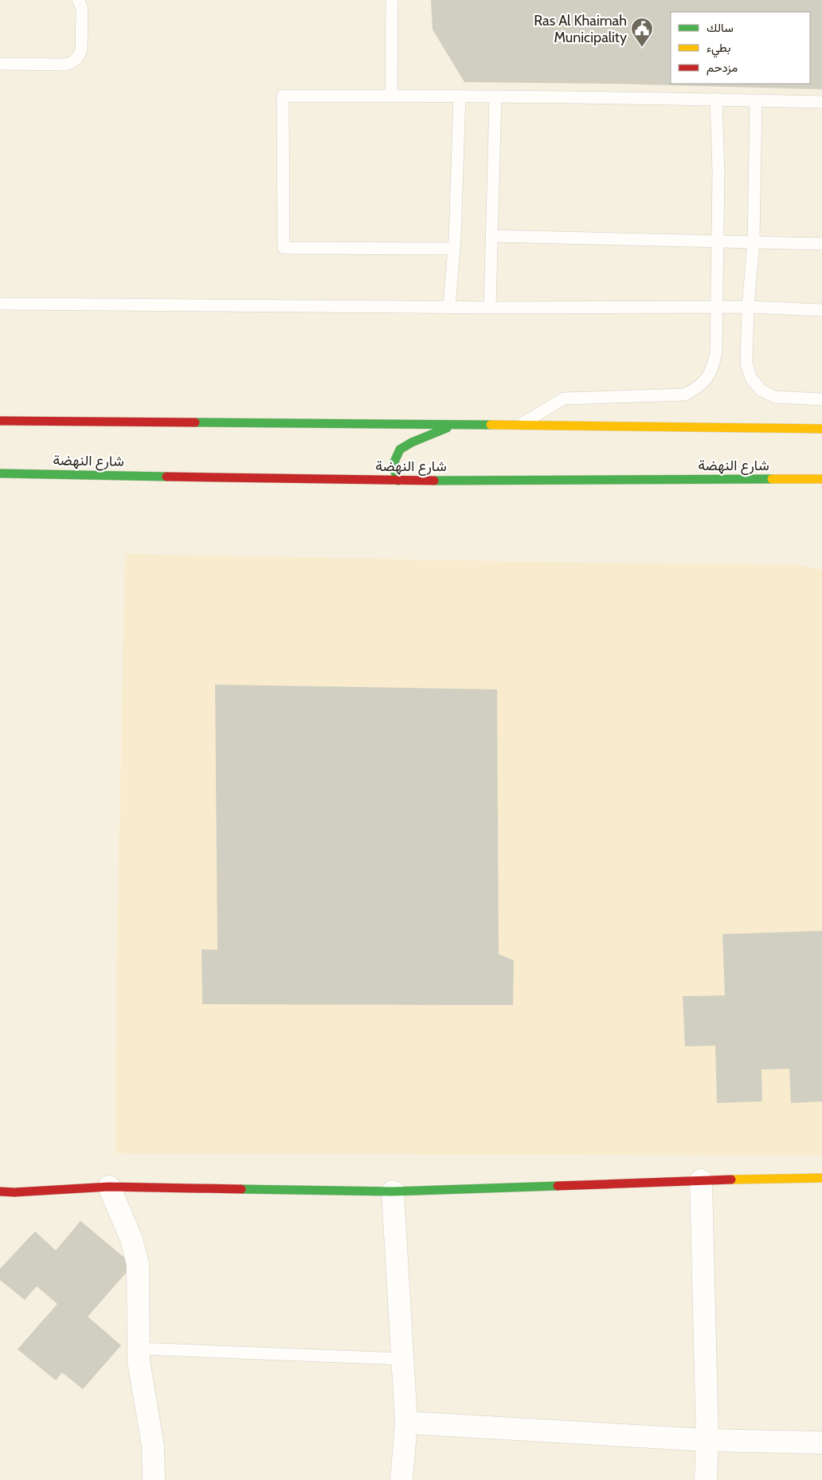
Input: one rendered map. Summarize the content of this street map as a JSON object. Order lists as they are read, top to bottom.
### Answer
{
  "streets": {
    "main road": ["شارع النهضة"]
  },
  "places": {
    "public building": ["Ras Al Khaimah Municipality"]
  },
  "legend": ["سالك", "بطيء", "مزدحم"]
}
